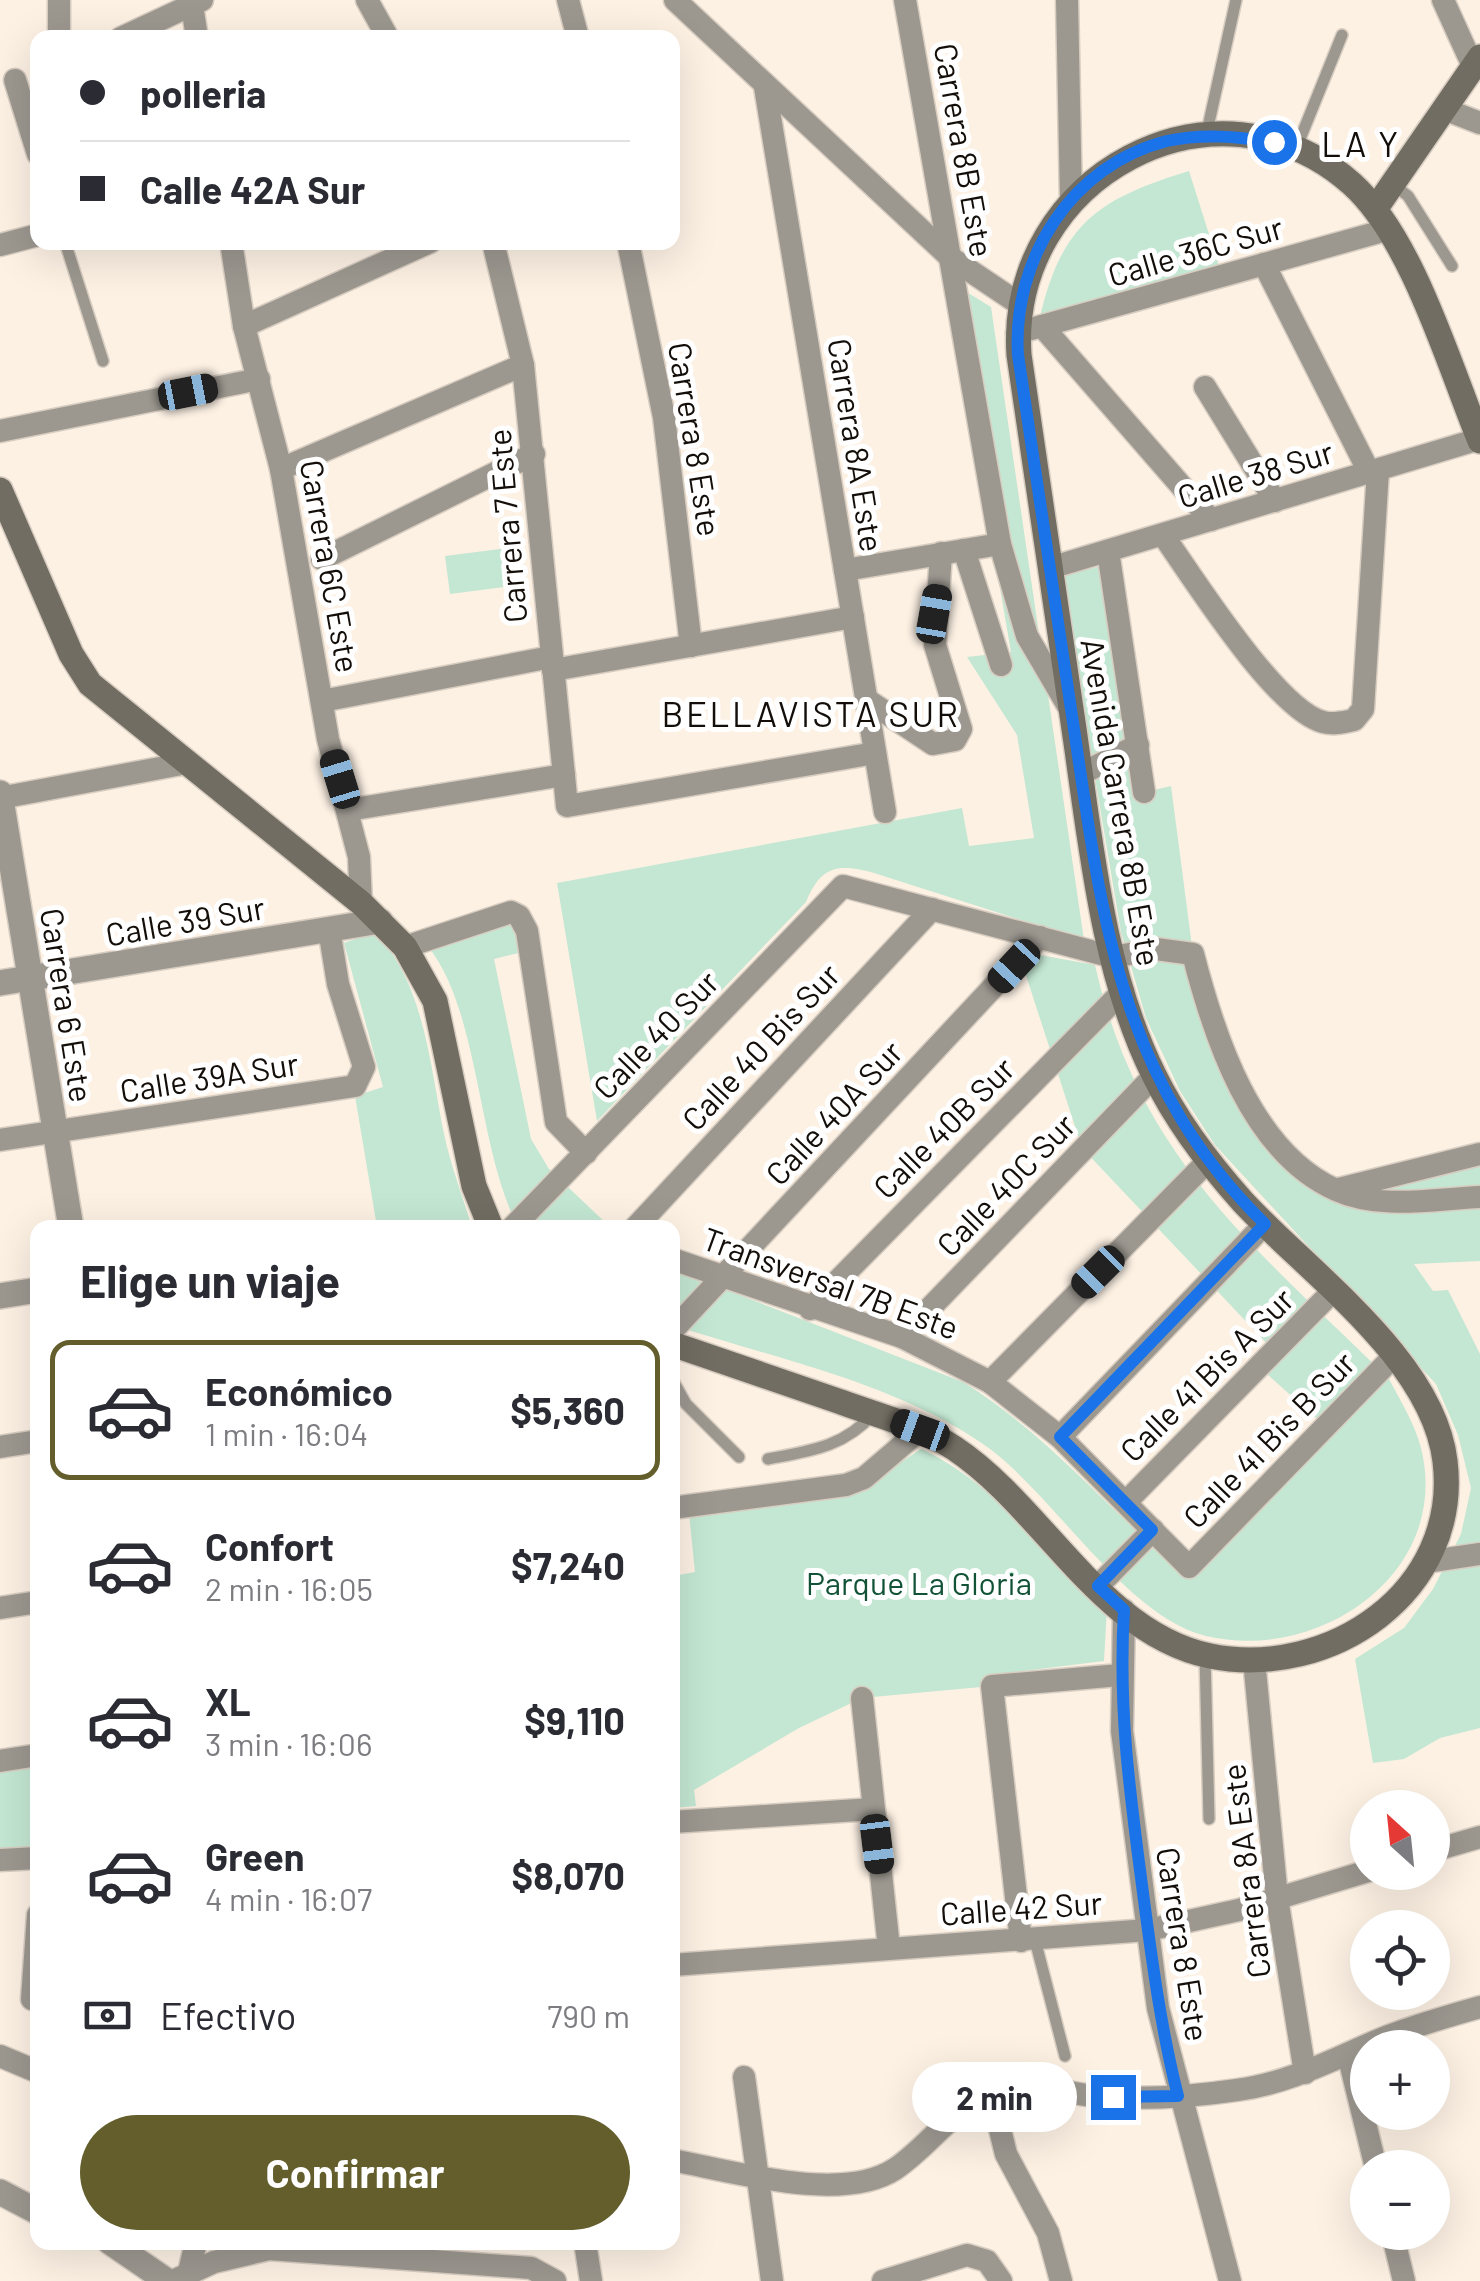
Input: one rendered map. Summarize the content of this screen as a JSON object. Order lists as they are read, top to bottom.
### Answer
{
  "streets": {
    "main road": ["Avenida Carrera 8B Este"],
    "street": [
      "Carrera 8B Este",
      "Calle 36C Sur",
      "Carrera 8 Este",
      "Carrera 8A Este",
      "Calle 38 Sur",
      "Carrera 7 Este",
      "Carrera 6C Este",
      "Calle 39 Sur",
      "Carrera 6 Este",
      "Calle 40 Sur",
      "Calle 40 Bis Sur",
      "Calle 39A Sur",
      "Calle 40A Sur",
      "Calle 40B Sur",
      "Calle 40C Sur",
      "Transversal 7B Este",
      "Calle 41 Bis A Sur",
      "Calle 41 Bis B Sur",
      "Calle 42 Sur"
    ]
  },
  "crossings": [
    ["Carrera 8B Este", "Avenida Carrera 8B Este"],
    ["Calle 36C Sur", "Avenida Carrera 8B Este"],
    ["Carrera 8 Este", "Avenida Carrera 8B Este"],
    ["Carrera 8 Este", "Calle 42 Sur"],
    ["Carrera 8A Este", "Carrera 7 Este"],
    ["Carrera 8A Este", "Avenida Carrera 8B Este"],
    ["Carrera 8A Este", "Calle 42 Sur"],
    ["Calle 38 Sur", "Avenida Carrera 8B Este"],
    ["Avenida Carrera 8B Este", "Calle 40B Sur"],
    ["Avenida Carrera 8B Este", "Calle 40C Sur"],
    ["Avenida Carrera 8B Este", "Calle 41 Bis A Sur"],
    ["Avenida Carrera 8B Este", "Calle 41 Bis B Sur"],
    ["Calle 39 Sur", "Carrera 6 Este"],
    ["Calle 39 Sur", "Calle 39A Sur"],
    ["Carrera 6 Este", "Calle 39A Sur"],
    ["Calle 40 Sur", "Calle 40 Bis Sur"],
    ["Calle 40A Sur", "Transversal 7B Este"],
    ["Calle 40B Sur", "Transversal 7B Este"],
    ["Calle 40C Sur", "Transversal 7B Este"],
    ["Transversal 7B Este", "Calle 41 Bis A Sur"],
    ["Transversal 7B Este", "Calle 41 Bis B Sur"]
  ],
  "districts": ["LA Y", "BELLAVISTA SUR"],
  "parks": ["Parque La Gloria"],
  "north": "top left",
  "page": {
    "banner": ["polleria", "Calle 42A Sur"],
    "heading": "Elige un viaje",
    "list": [
      {
        "name": "Económico",
        "note": "1 min · 16:04",
        "value": "$5,360"
      },
      {
        "name": "Confort",
        "note": "2 min · 16:05",
        "value": "$7,240"
      },
      {
        "name": "XL",
        "note": "3 min · 16:06",
        "value": "$9,110"
      },
      {
        "name": "Green",
        "note": "4 min · 16:07",
        "value": "$8,070"
      }
    ],
    "map_buttons": ["+", "−"],
    "pay": ["Efectivo", "790 m"],
    "bubble": "2 min",
    "buttons": "Confirmar"
  }
}
